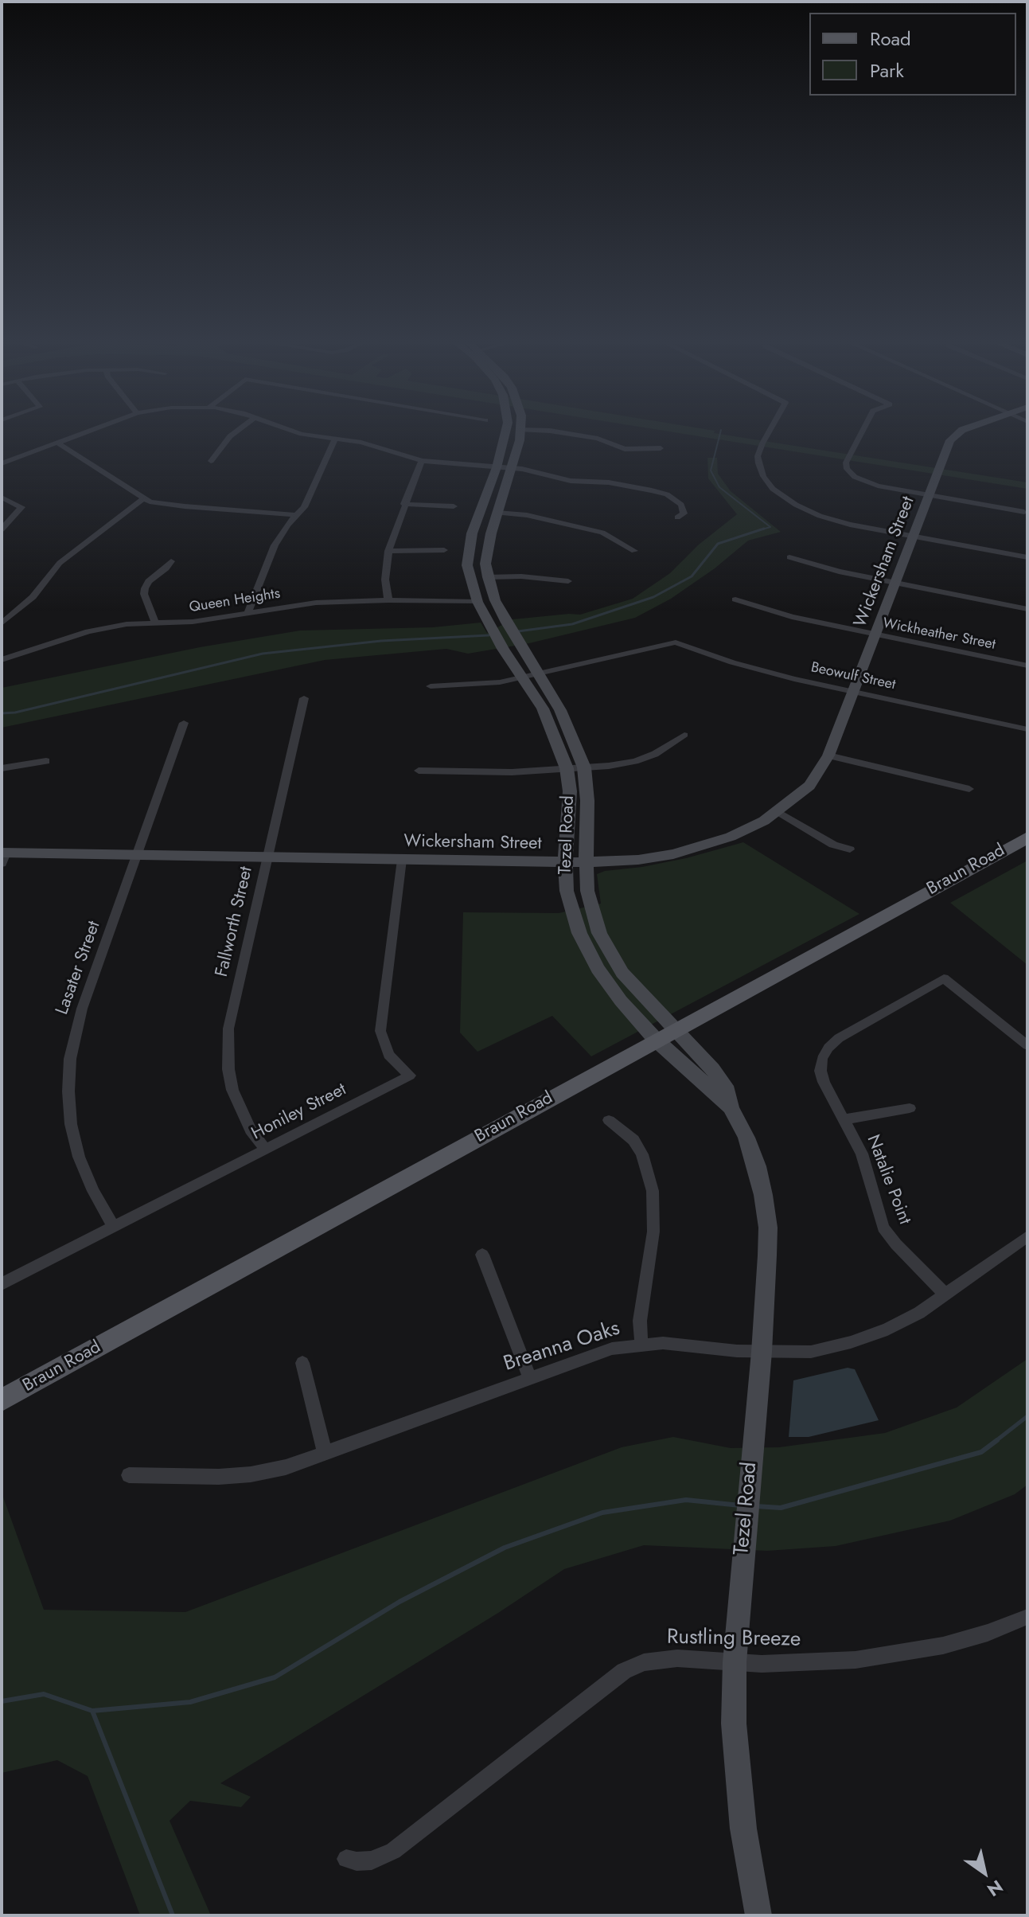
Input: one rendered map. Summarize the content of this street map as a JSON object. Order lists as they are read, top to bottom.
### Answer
{
  "streets": {
    "main road": ["Wickersham Street", "Tezel Road", "Braun Road"],
    "street": [
      "Queen Heights",
      "Wickheather Street",
      "Beowulf Street",
      "Fallworth Street",
      "Lasater Street",
      "Honiley Street",
      "Natalie Point",
      "Breanna Oaks",
      "Rustling Breeze"
    ]
  },
  "crossings": [
    ["Wickersham Street", "Wickheather Street"],
    ["Wickersham Street", "Beowulf Street"],
    ["Wickersham Street", "Tezel Road"],
    ["Wickersham Street", "Fallworth Street"],
    ["Wickersham Street", "Lasater Street"],
    ["Wickersham Street", "Honiley Street"],
    ["Queen Heights", "Tezel Road"],
    ["Beowulf Street", "Tezel Road"],
    ["Tezel Road", "Braun Road"],
    ["Tezel Road", "Breanna Oaks"],
    ["Tezel Road", "Rustling Breeze"],
    ["Fallworth Street", "Honiley Street"],
    ["Lasater Street", "Honiley Street"],
    ["Natalie Point", "Breanna Oaks"]
  ],
  "legend": ["Road", "Park"],
  "north": "bottom right"
}
